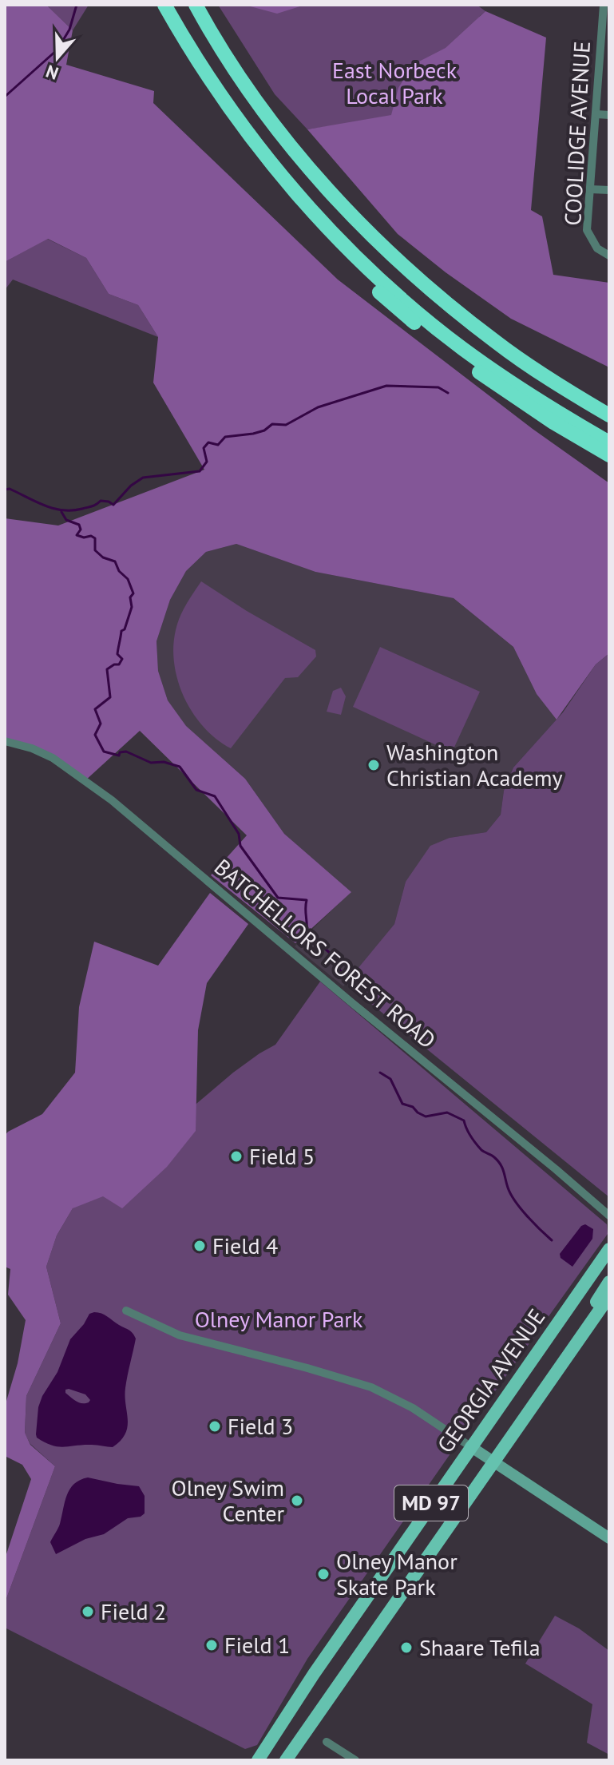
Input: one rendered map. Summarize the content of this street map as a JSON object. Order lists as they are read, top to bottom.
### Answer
{
  "streets": {
    "main road": ["GEORGIA AVENUE", "MD 97"],
    "street": ["COOLIDGE AVENUE", "BATCHELLORS FOREST ROAD"]
  },
  "parks": ["East Norbeck Local Park", "Olney Manor Park"],
  "places": [
    "Washington Christian Academy",
    "Field 5",
    "Field 4",
    "Field 3",
    "Olney Swim Center",
    "Olney Manor Skate Park",
    "Field 2",
    "Field 1",
    "Shaare Tefila"
  ],
  "north": "bottom"
}
